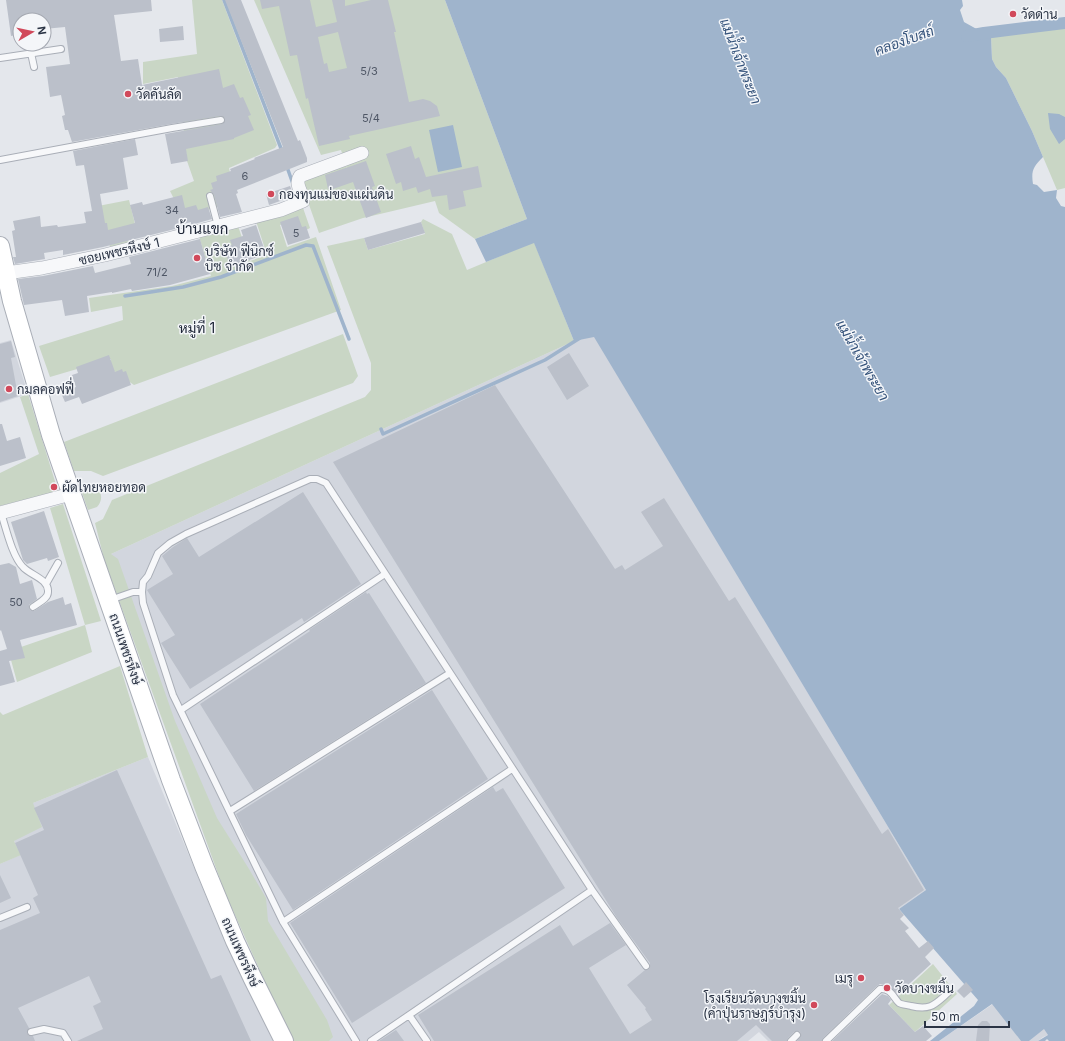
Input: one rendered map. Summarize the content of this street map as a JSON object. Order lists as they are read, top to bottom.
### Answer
{
  "streets": {
    "main road": ["ถนนเพชรหึงษ์"],
    "street": ["ซอยเพชรหึงษ์ 1"]
  },
  "crossings": [
    ["ซอยเพชรหึงษ์ 1", "ถนนเพชรหึงษ์"]
  ],
  "districts": ["บ้านแขก", "หมู่ที่ 1"],
  "water": ["คลองโบสถ์", "แม่น้ำเจ้าพระยา"],
  "places": [
    "วัดด่าน",
    "วัดคันลัด",
    "กองทุนแม่ของแผ่นดิน",
    "บริษัท ฟีนิกซ์ บิซ จำกัด",
    "กมลคอฟฟี่",
    "ผัดไทยหอยทอด",
    "เมรุ",
    "วัดบางขมิ้น",
    "โรงเรียนวัดบางขมิ้น (คำปุ่นราษฎร์บำรุง)"
  ],
  "house_numbers": [
    "5/3",
    "5/4",
    "6",
    "34",
    "5",
    "71/2",
    "50"
  ],
  "scale_bar": "50 m",
  "north": "right"
}
